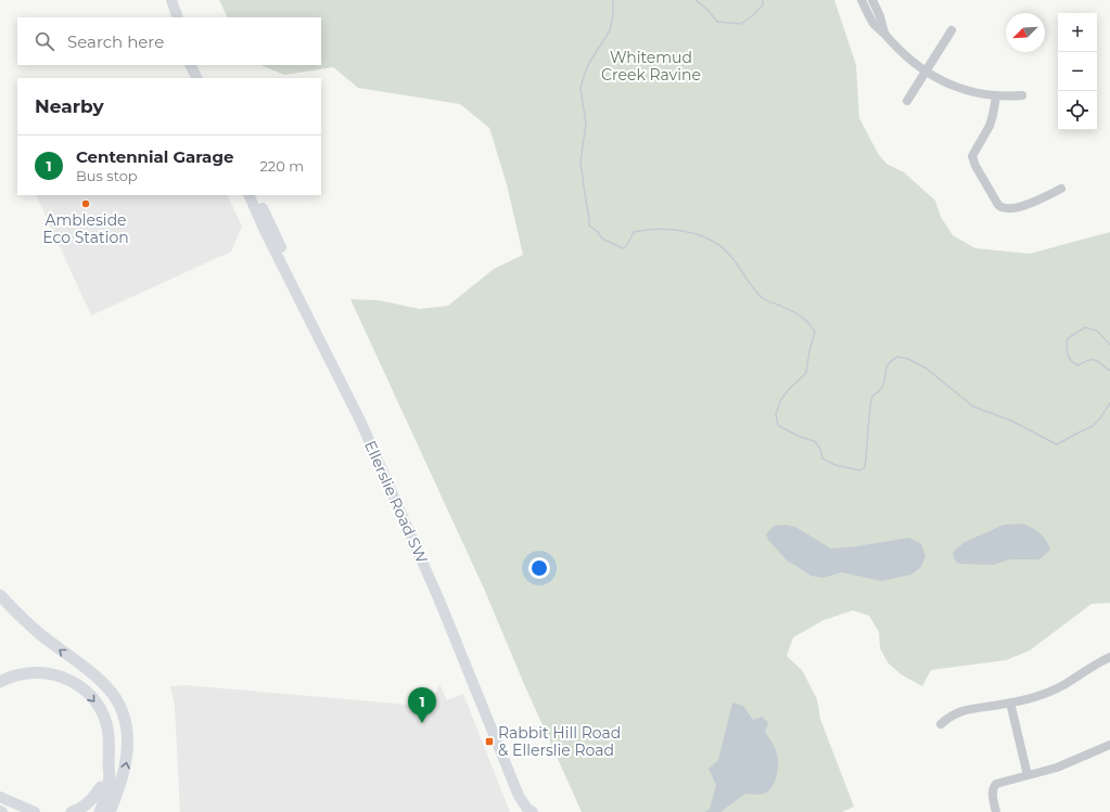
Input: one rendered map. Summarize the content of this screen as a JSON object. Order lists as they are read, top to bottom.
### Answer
{
  "streets": {
    "main road": ["Ellerslie Road SW"]
  },
  "parks": ["Whitemud Creek Ravine"],
  "places": {
    "other": ["Ambleside Eco Station"],
    "transit": ["Rabbit Hill Road & Ellerslie Road"]
  },
  "north": "bottom left",
  "page": {
    "map_buttons": ["+", "−"],
    "search": "Search here",
    "heading": "Nearby",
    "list": [
      {
        "mark": "1",
        "name": "Centennial Garage",
        "note": "Bus stop",
        "value": "220 m"
      }
    ],
    "pins": "1"
  }
}
